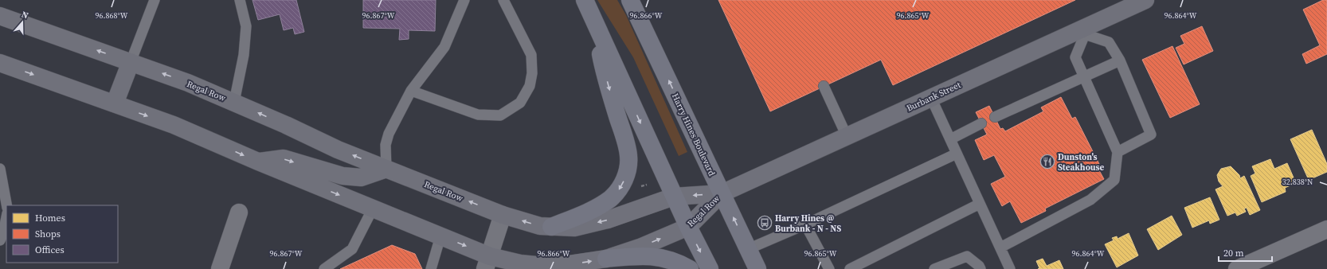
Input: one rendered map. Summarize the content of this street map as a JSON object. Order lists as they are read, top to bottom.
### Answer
{
  "streets": {
    "main road": ["Regal Row", "Burbank Street", "Harry Hines Boulevard"]
  },
  "crossings": [
    ["Regal Row", "Burbank Street"],
    ["Regal Row", "Harry Hines Boulevard"],
    ["Burbank Street", "Harry Hines Boulevard"]
  ],
  "places": {
    "restaurant": ["Dunston's Steakhouse"],
    "bus stop": ["Harry Hines @ Burbank - N - NS"]
  },
  "legend": ["Homes", "Shops", "Offices"],
  "scale_bar": "20 m",
  "north": "top",
  "coordinates": [
    "96.868°W",
    "96.867°W",
    "96.866°W",
    "96.865°W",
    "96.864°W",
    "32.838°N"
  ]
}
